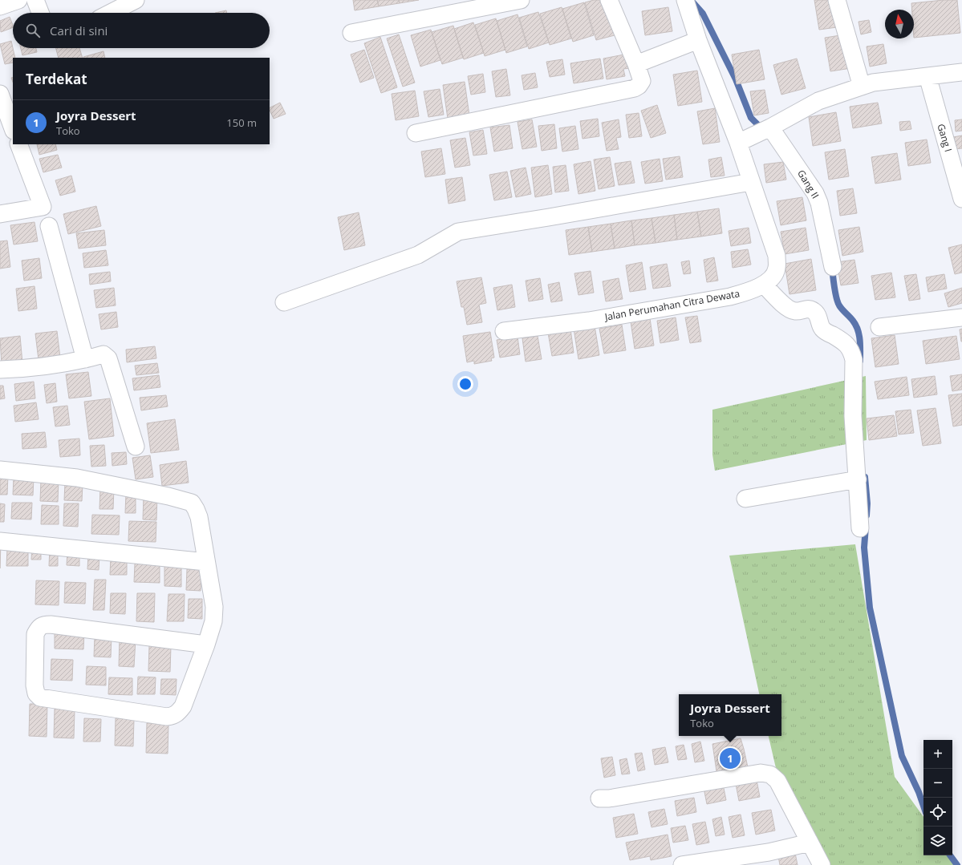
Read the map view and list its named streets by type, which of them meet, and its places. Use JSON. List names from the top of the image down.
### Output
{
  "streets": {
    "street": ["Gang I", "Gang II", "Jalan Perumahan Citra Dewata"]
  },
  "north": "top",
  "page": {
    "search": "Cari di sini",
    "heading": "Terdekat",
    "list": [
      {
        "mark": "1",
        "name": "Joyra Dessert",
        "note": "Toko",
        "value": "150 m"
      }
    ],
    "popup": ["Joyra Dessert", "Toko"],
    "map_buttons": ["+", "−"],
    "pins": "1"
  }
}
